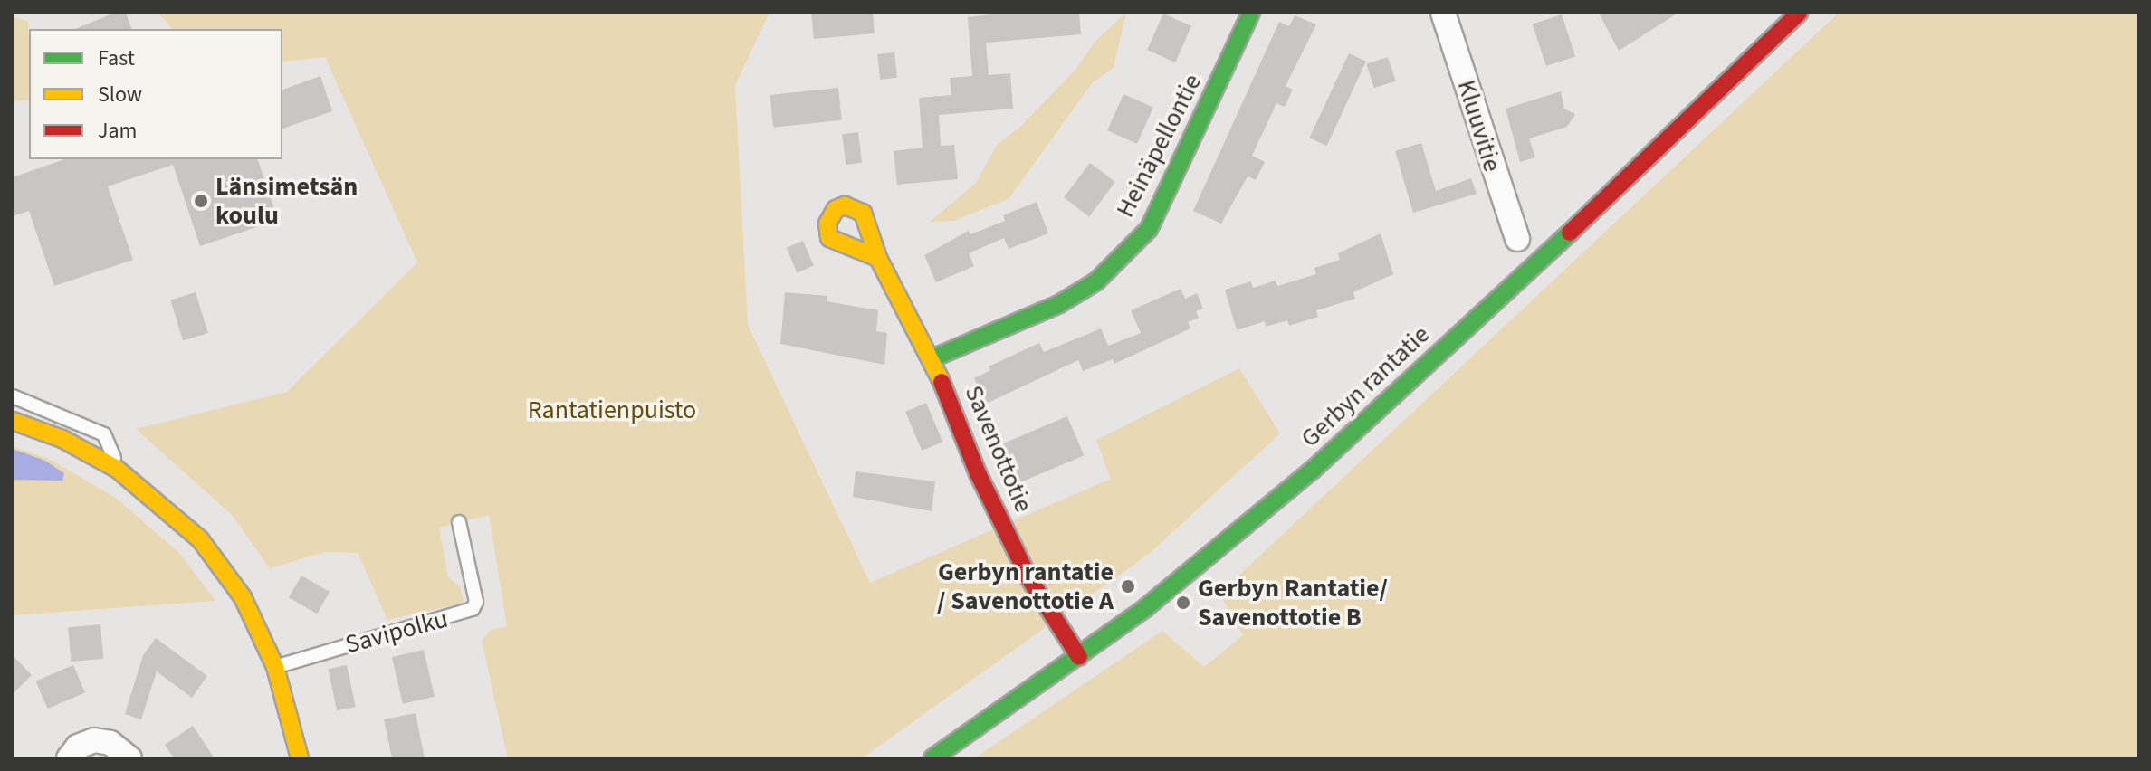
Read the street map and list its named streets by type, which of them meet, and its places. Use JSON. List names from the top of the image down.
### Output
{
  "streets": {
    "street": [
      "Kluuvitie",
      "Heinäpellontie",
      "Gerbyn rantatie",
      "Savenottotie"
    ],
    "lane": ["Savipolku"]
  },
  "crossings": [
    ["Heinäpellontie", "Savenottotie"],
    ["Gerbyn rantatie", "Savenottotie"]
  ],
  "parks": ["Rantatienpuisto"],
  "places": ["Länsimetsän koulu", "Gerbyn rantatie / Savenottotie A", "Gerbyn Rantatie/ Savenottotie B"],
  "legend": ["Fast", "Slow", "Jam"]
}
